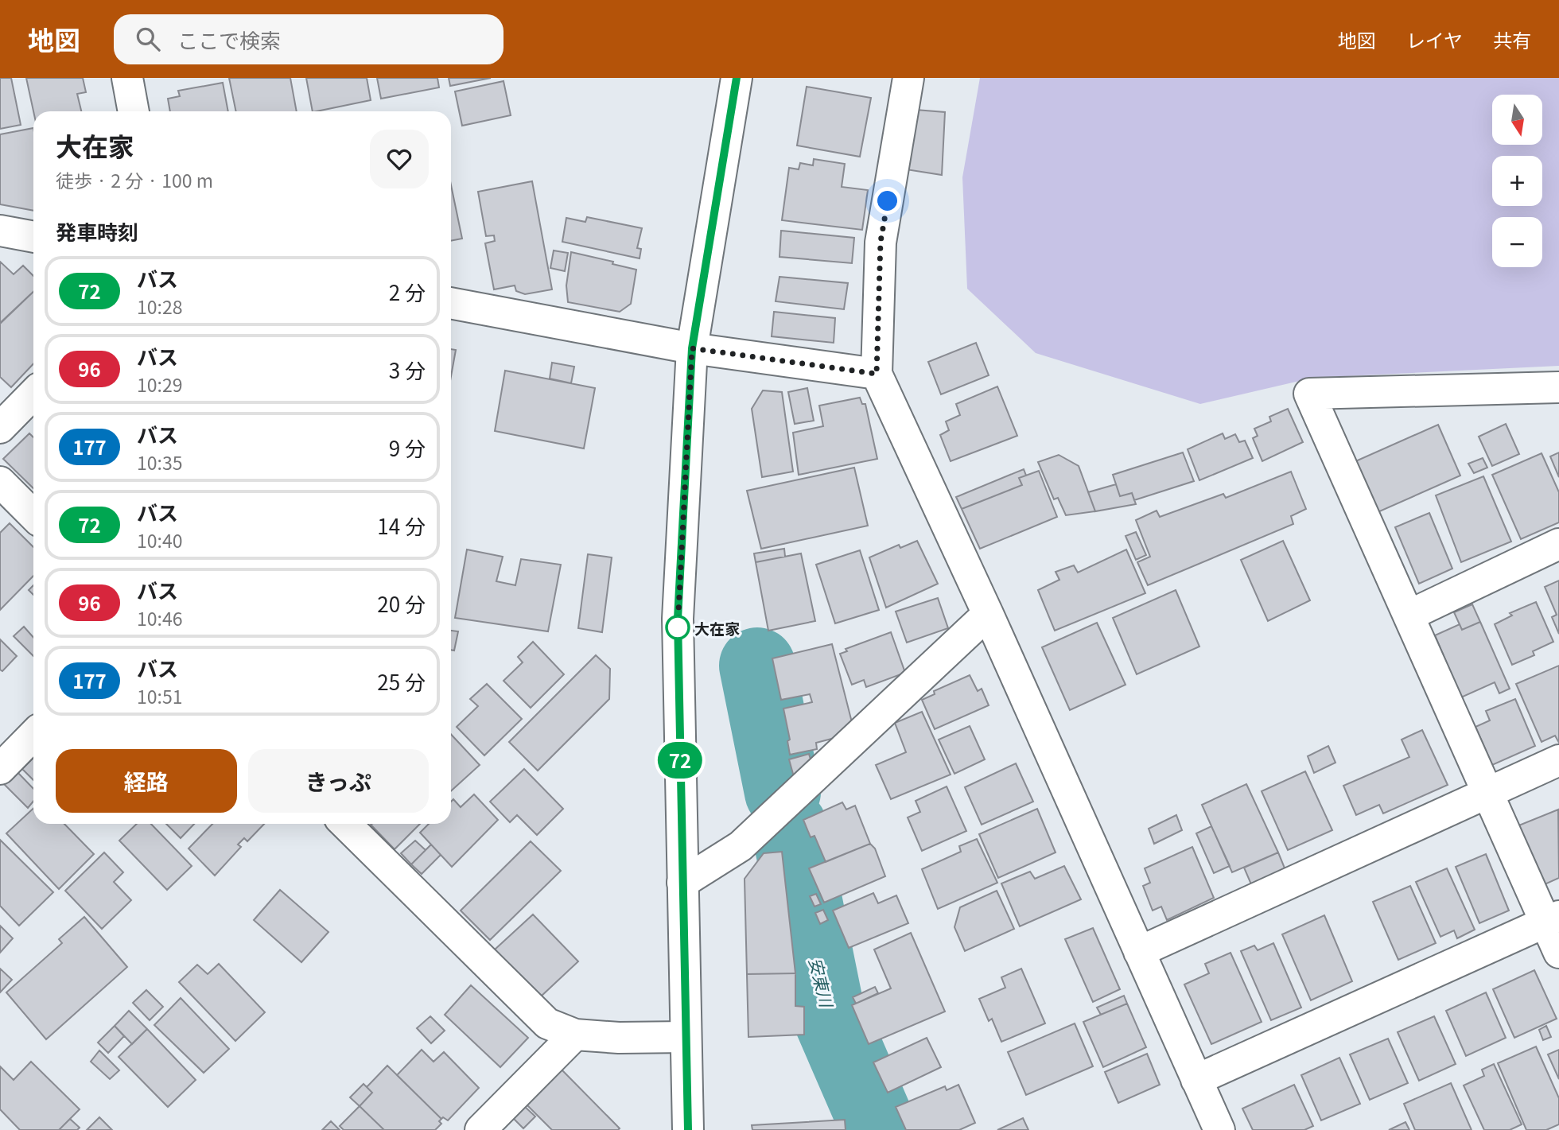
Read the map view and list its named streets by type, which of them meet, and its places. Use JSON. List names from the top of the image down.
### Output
{
  "water": ["安東川"],
  "places": ["大在家"],
  "lines": ["bus line 72"],
  "north": "bottom",
  "page": {
    "header": "地図",
    "search": "ここで検索",
    "nav": ["地図", "レイヤ", "共有"],
    "on_map": "72",
    "map_buttons": ["+", "−"],
    "heading": [
      ["大在家", "徒歩 · 2 分 · 100 m"],
      "発車時刻"
    ],
    "list": [
      {
        "mark": "72",
        "name": "バス",
        "note": "10:28",
        "value": "2 分"
      },
      {
        "mark": "96",
        "name": "バス",
        "note": "10:29",
        "value": "3 分"
      },
      {
        "mark": "177",
        "name": "バス",
        "note": "10:35",
        "value": "9 分"
      },
      {
        "mark": "72",
        "name": "バス",
        "note": "10:40",
        "value": "14 分"
      },
      {
        "mark": "96",
        "name": "バス",
        "note": "10:46",
        "value": "20 分"
      },
      {
        "mark": "177",
        "name": "バス",
        "note": "10:51",
        "value": "25 分"
      }
    ],
    "buttons": ["経路", "きっぷ"]
  }
}
